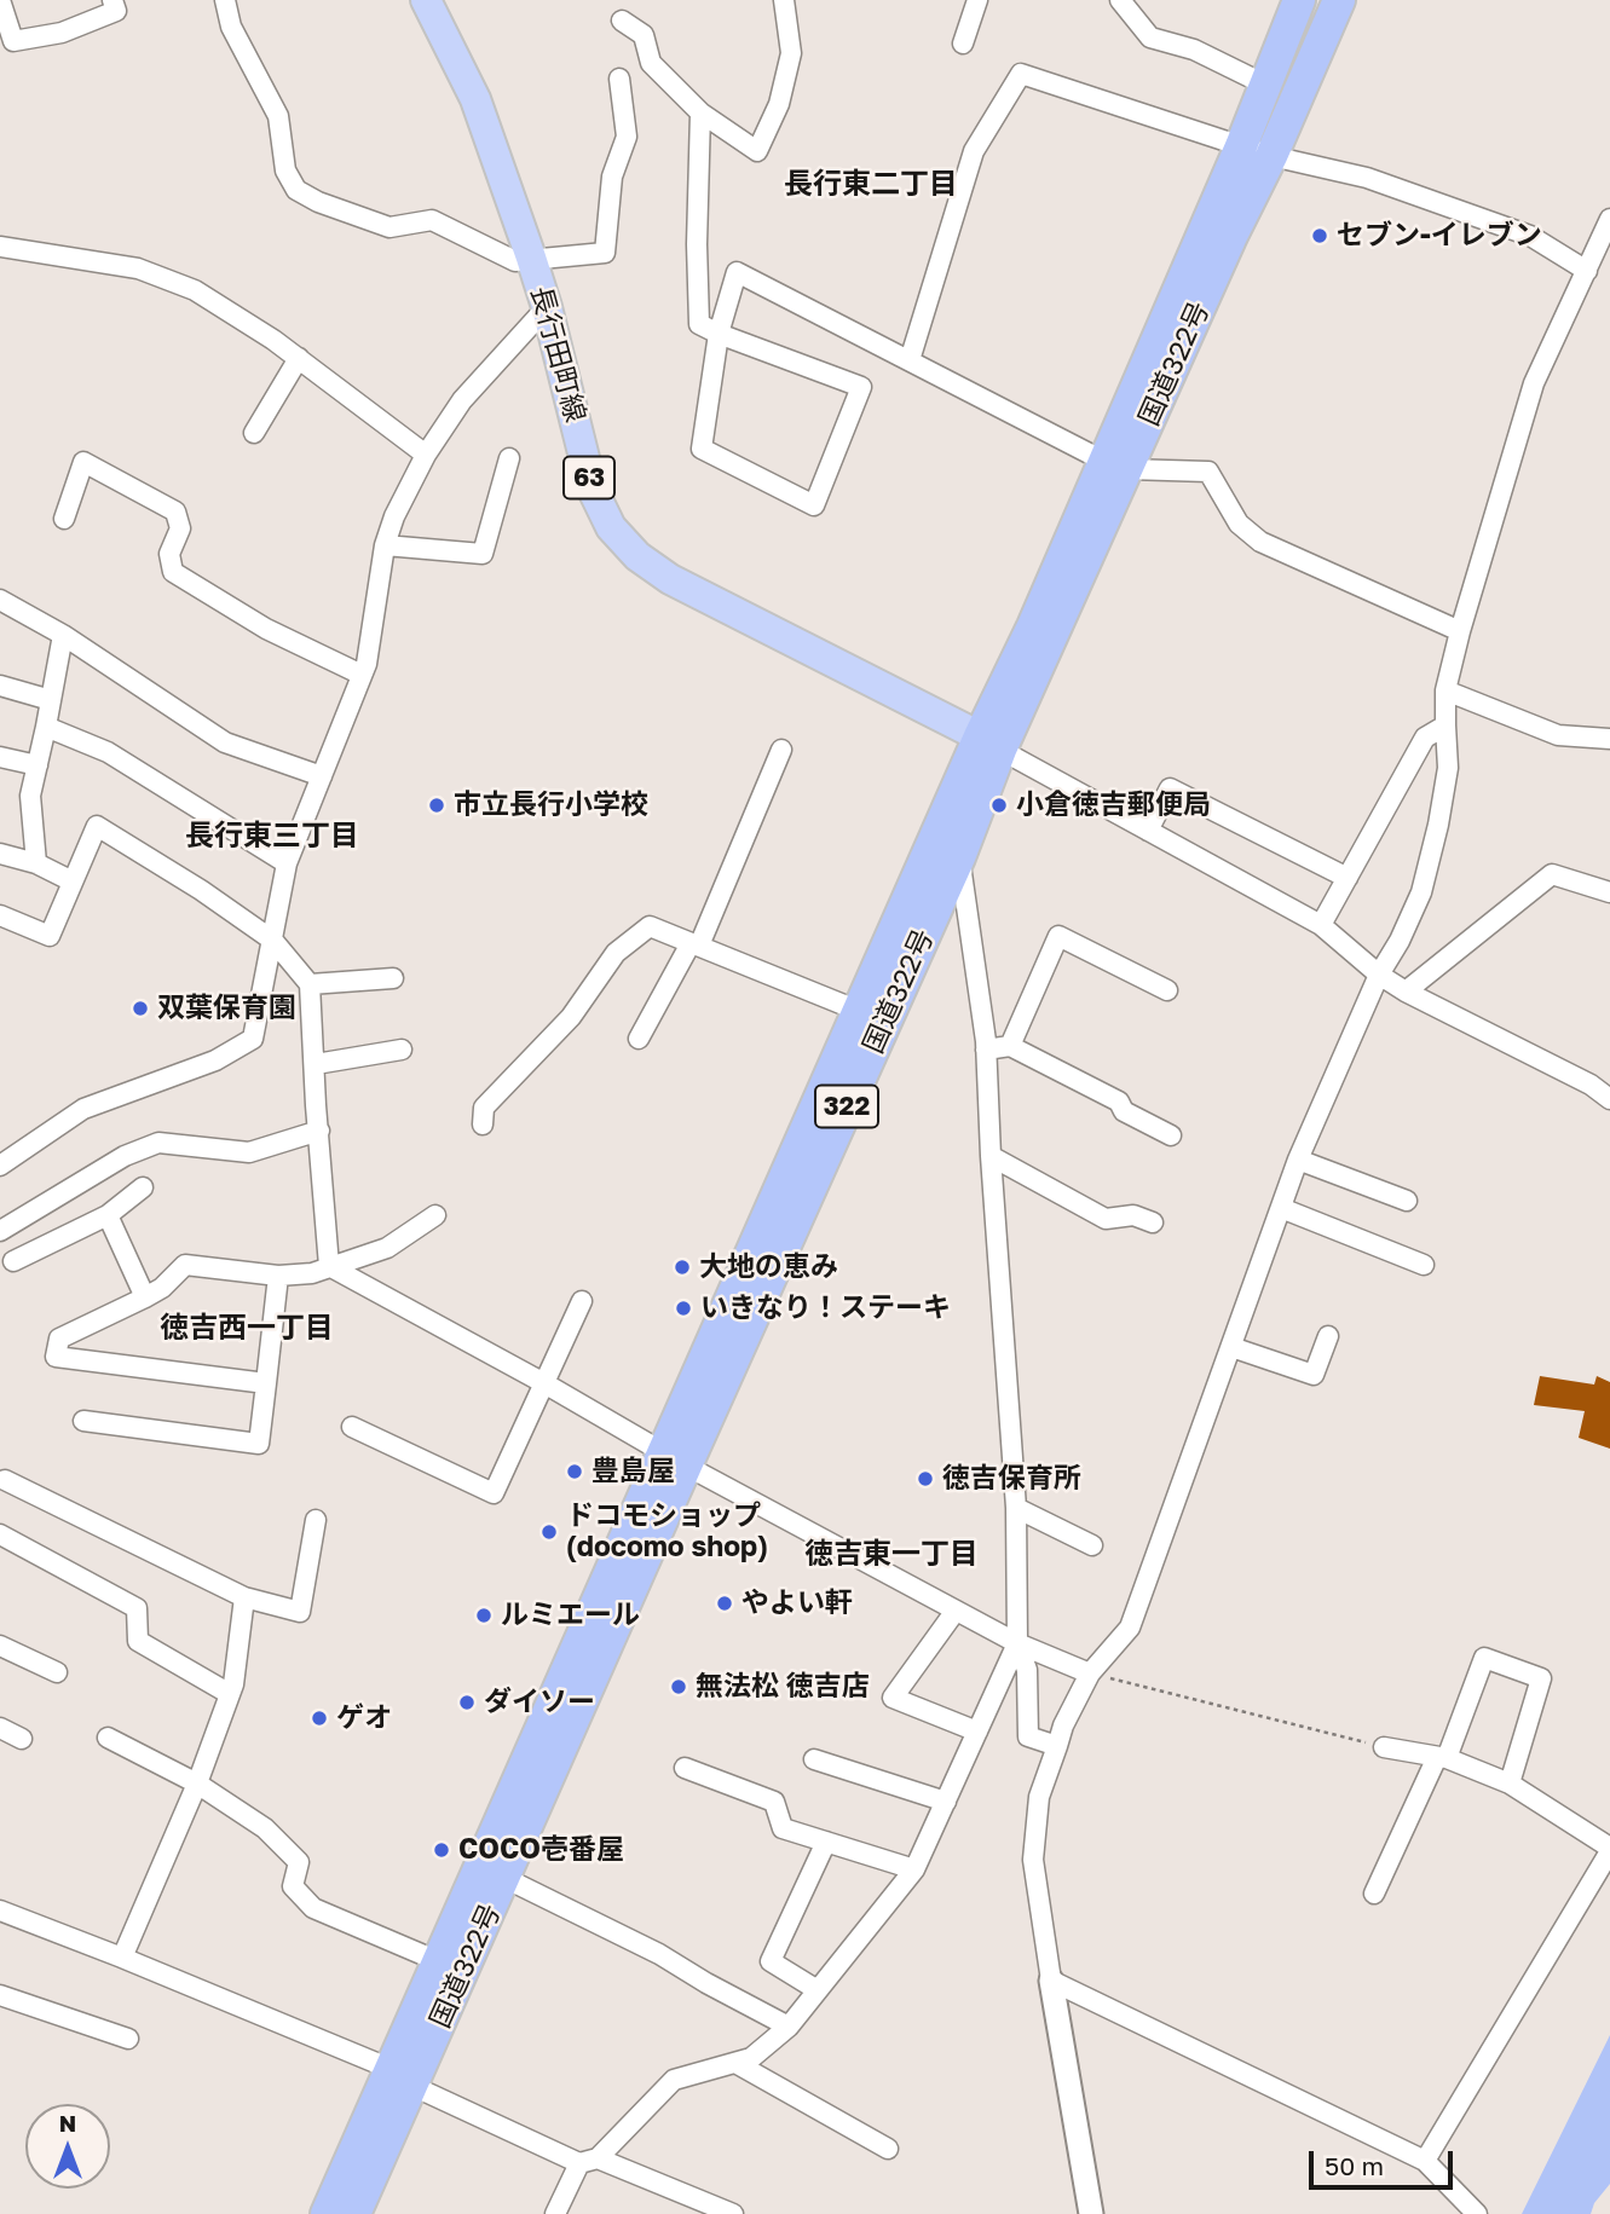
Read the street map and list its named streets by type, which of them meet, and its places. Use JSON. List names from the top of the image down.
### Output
{
  "streets": {
    "highway": ["国道322号", "322"],
    "main road": ["長行田町線", "63"]
  },
  "crossings": [
    ["長行田町線", "国道322号"]
  ],
  "districts": [
    "長行東二丁目",
    "長行東三丁目",
    "徳吉西一丁目",
    "徳吉東一丁目"
  ],
  "places": [
    "セブン-イレブン",
    "市立長行小学校",
    "小倉徳吉郵便局",
    "双葉保育園",
    "大地の恵み",
    "いきなり！ステーキ",
    "豊島屋",
    "徳吉保育所",
    "ドコモショップ (docomo shop)",
    "やよい軒",
    "ルミエール",
    "無法松 徳吉店",
    "ダイソー",
    "ゲオ",
    "COCO壱番屋"
  ],
  "scale_bar": "50 m",
  "north": "top"
}
